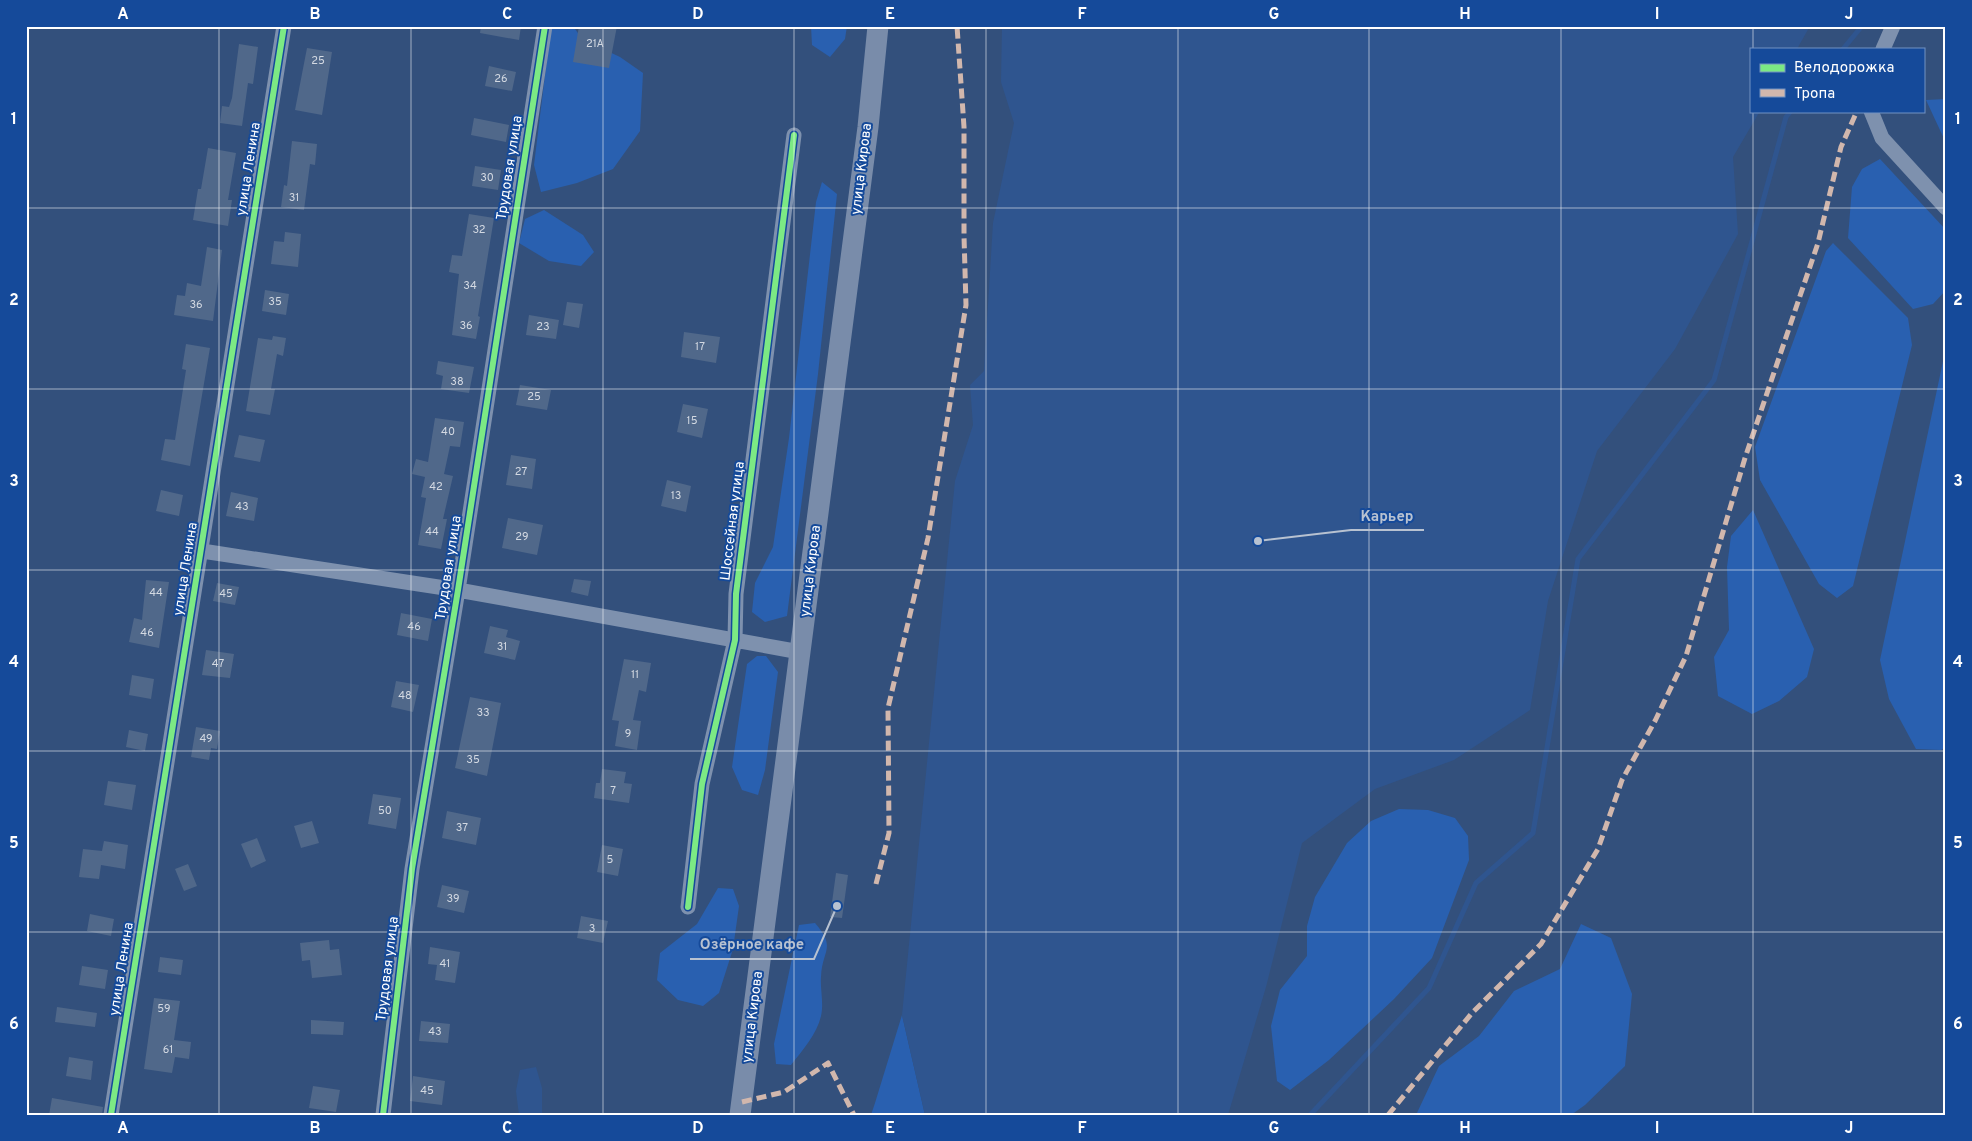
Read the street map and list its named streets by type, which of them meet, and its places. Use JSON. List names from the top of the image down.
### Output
{
  "streets": {
    "main road": ["улица Кирова"],
    "street": ["Трудовая улица", "улица Ленина", "Шоссейная улица"]
  },
  "places": ["Карьер", "Озёрное кафе"],
  "house_numbers": [
    "21А",
    "25",
    "26",
    "30",
    "31",
    "32",
    "34",
    "35",
    "36",
    "36",
    "23",
    "17",
    "38",
    "25",
    "15",
    "40",
    "27",
    "42",
    "13",
    "43",
    "44",
    "29",
    "44",
    "45",
    "46",
    "46",
    "31",
    "47",
    "11",
    "48",
    "33",
    "9",
    "49",
    "35",
    "7",
    "50",
    "37",
    "5",
    "39",
    "3",
    "41",
    "59",
    "43",
    "61",
    "45"
  ],
  "legend": ["Велодорожка", "Тропа"],
  "grid": {
    "columns": [
      "A",
      "B",
      "C",
      "D",
      "E",
      "F",
      "G",
      "H",
      "I",
      "J"
    ],
    "rows": [
      "1",
      "2",
      "3",
      "4",
      "5",
      "6"
    ]
  }
}
